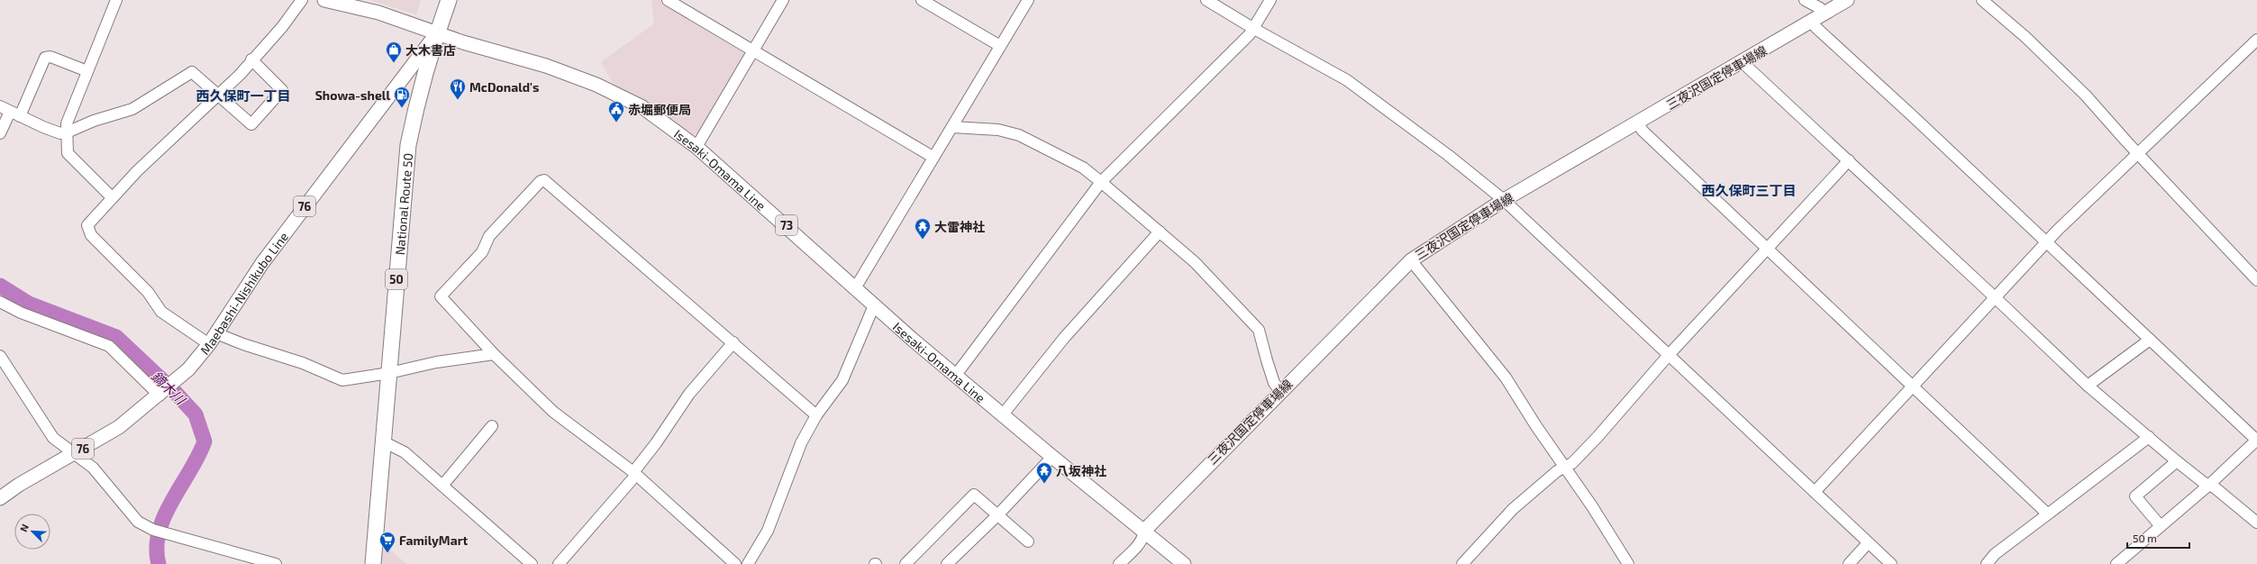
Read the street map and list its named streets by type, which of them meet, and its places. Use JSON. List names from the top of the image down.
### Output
{
  "streets": {
    "highway": ["National Route 50", "50"],
    "main road": [
      "三夜沢国定停車場線",
      "Isesaki-Omama Line",
      "76",
      "73",
      "Maebashi-Nishikubo Line"
    ]
  },
  "crossings": [
    ["三夜沢国定停車場線", "Isesaki-Omama Line"],
    ["Isesaki-Omama Line", "National Route 50"],
    ["Isesaki-Omama Line", "Maebashi-Nishikubo Line"],
    ["National Route 50", "Maebashi-Nishikubo Line"]
  ],
  "districts": ["西久保町一丁目", "西久保町三丁目"],
  "water": ["鏑木川"],
  "places": {
    "shop": ["大木書店"],
    "restaurant": ["McDonald's"],
    "fuel station": ["Showa-shell"],
    "public building": ["赤堀郵便局"],
    "temple": ["大雷神社", "八坂神社"],
    "supermarket": ["FamilyMart"]
  },
  "scale_bar": "50 m",
  "north": "top left"
}
